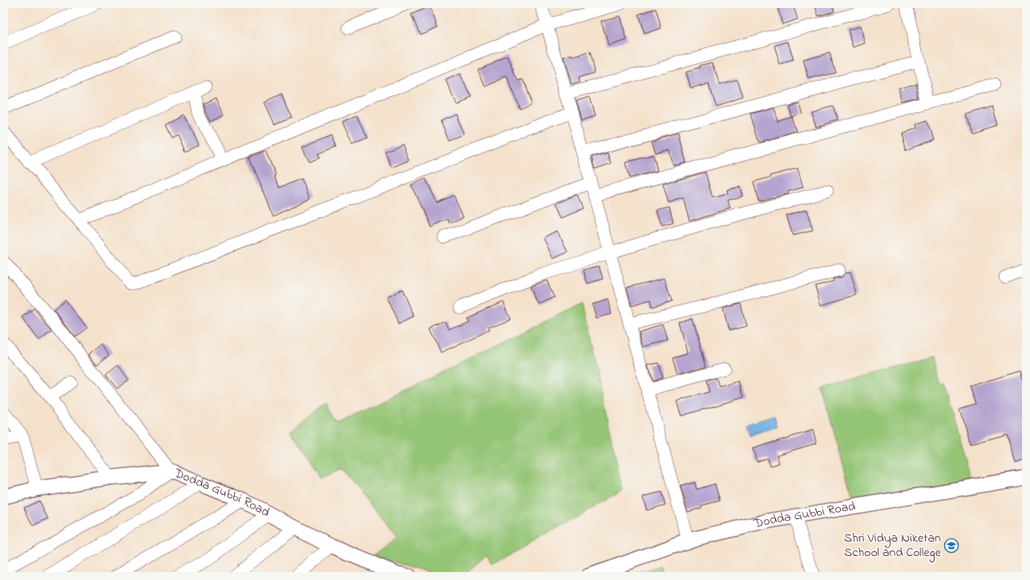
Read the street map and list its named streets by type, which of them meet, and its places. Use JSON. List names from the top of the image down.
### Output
{
  "streets": {
    "main road": ["Dodda Gubbi Road"]
  },
  "places": {
    "school or university": ["Shri Vidya Niketan School and College"]
  }
}
